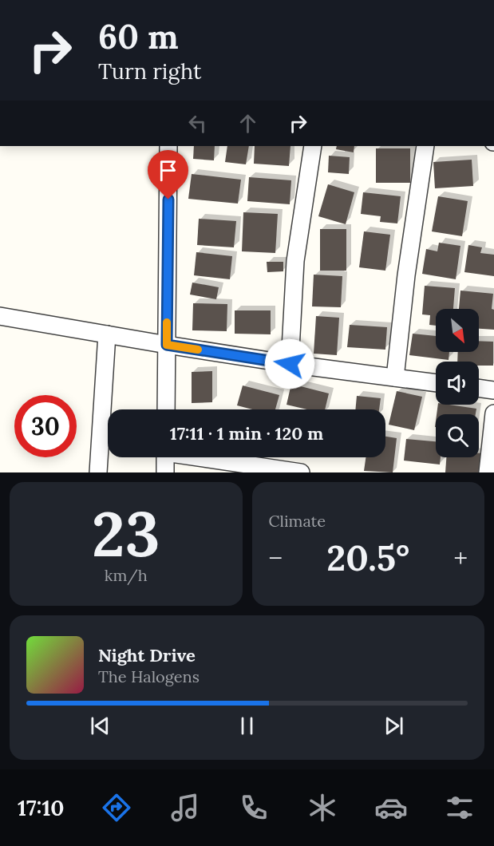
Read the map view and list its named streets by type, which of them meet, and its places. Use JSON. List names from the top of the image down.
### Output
{
  "north": "bottom right",
  "page": {
    "turn": ["60 m", "Turn right"],
    "limit": "30",
    "trip": "17:11 · 1 min · 120 m",
    "tile": [
      ["23", "km/h"],
      "Climate"
    ],
    "heat": ["−", "20.5°", "+"],
    "song": ["Night Drive", "The Halogens"],
    "tabs": "17:10"
  }
}
